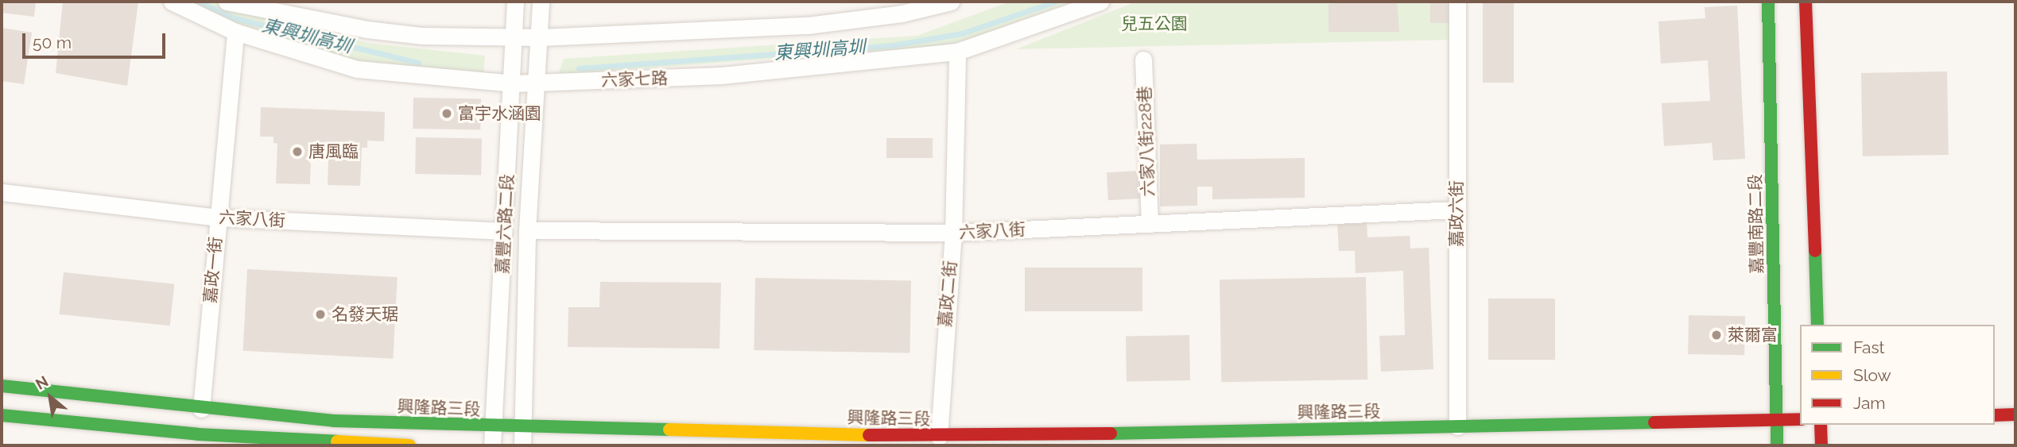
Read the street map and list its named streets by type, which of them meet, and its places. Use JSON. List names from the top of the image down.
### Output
{
  "streets": {
    "street": [
      "六家七路",
      "六家八街228巷",
      "嘉政六街",
      "六家八街",
      "嘉豐六路二段",
      "嘉豐南路二段",
      "嘉政一街",
      "嘉政二街",
      "興隆路三段"
    ]
  },
  "crossings": [
    ["六家七路", "嘉豐六路二段"],
    ["六家七路", "嘉政一街"],
    ["六家七路", "嘉政二街"],
    ["六家八街228巷", "六家八街"],
    ["嘉政六街", "六家八街"],
    ["嘉政六街", "興隆路三段"],
    ["六家八街", "嘉豐六路二段"],
    ["六家八街", "嘉政一街"],
    ["六家八街", "嘉政二街"],
    ["嘉豐六路二段", "興隆路三段"],
    ["嘉豐南路二段", "興隆路三段"],
    ["嘉政一街", "興隆路三段"],
    ["嘉政二街", "興隆路三段"]
  ],
  "water": ["東興圳高圳"],
  "parks": ["兒五公園"],
  "places": [
    "富宇水涵園",
    "唐風臨",
    "名發天琚",
    "萊爾富"
  ],
  "legend": ["Fast", "Slow", "Jam"],
  "scale_bar": "50 m",
  "north": "top left"
}
